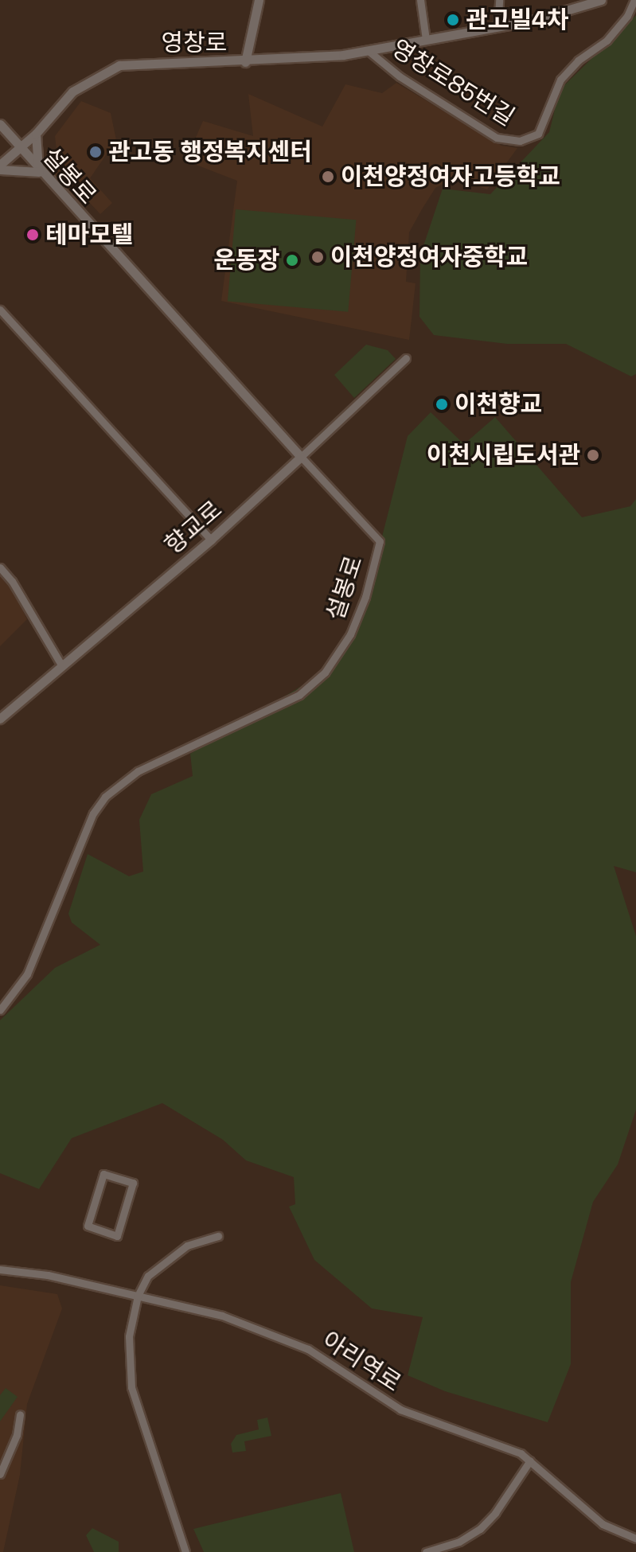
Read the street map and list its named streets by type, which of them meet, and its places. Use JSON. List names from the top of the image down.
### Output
{
  "streets": {
    "street": [
      "영창로",
      "영창로85번길",
      "설봉로",
      "향교로",
      "아리역로"
    ]
  },
  "crossings": [
    ["영창로", "영창로85번길"],
    ["영창로", "설봉로"],
    ["설봉로", "향교로"]
  ],
  "places": [
    "관고빌4차",
    "관고동 행정복지센터",
    "이천양정여자고등학교",
    "테마모텔",
    "이천양정여자중학교",
    "운동장",
    "이천향교",
    "이천시립도서관"
  ]
}
